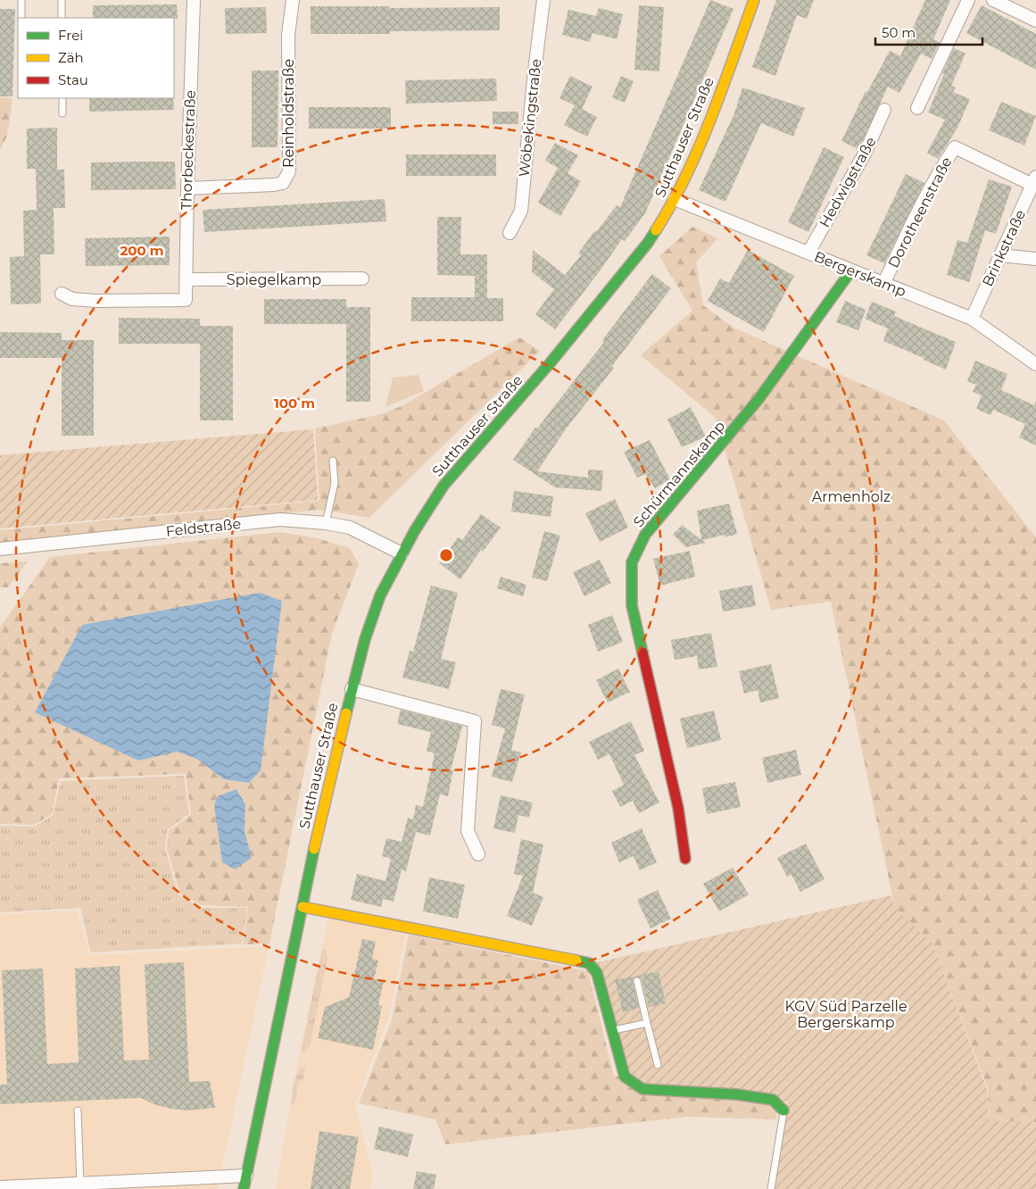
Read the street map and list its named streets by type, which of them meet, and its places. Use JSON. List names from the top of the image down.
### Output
{
  "streets": {
    "street": [
      "Reinholdstraße",
      "Wöbekingstraße",
      "Sutthauser Straße",
      "Thorbeckestraße",
      "Hedwigstraße",
      "Dorotheenstraße",
      "Brinkstraße",
      "Bergerskamp",
      "Spiegelkamp",
      "Schürmannskamp",
      "Feldstraße"
    ]
  },
  "crossings": [
    ["Reinholdstraße", "Thorbeckestraße"],
    ["Sutthauser Straße", "Bergerskamp"],
    ["Sutthauser Straße", "Feldstraße"],
    ["Thorbeckestraße", "Spiegelkamp"],
    ["Hedwigstraße", "Bergerskamp"],
    ["Dorotheenstraße", "Brinkstraße"],
    ["Dorotheenstraße", "Bergerskamp"],
    ["Brinkstraße", "Bergerskamp"],
    ["Bergerskamp", "Schürmannskamp"]
  ],
  "parks": ["Armenholz", "KGV Süd Parzelle Bergerskamp"],
  "legend": ["Frei", "Zäh", "Stau"],
  "scale_bar": "50 m",
  "rings": ["200 m", "100 m"]
}
